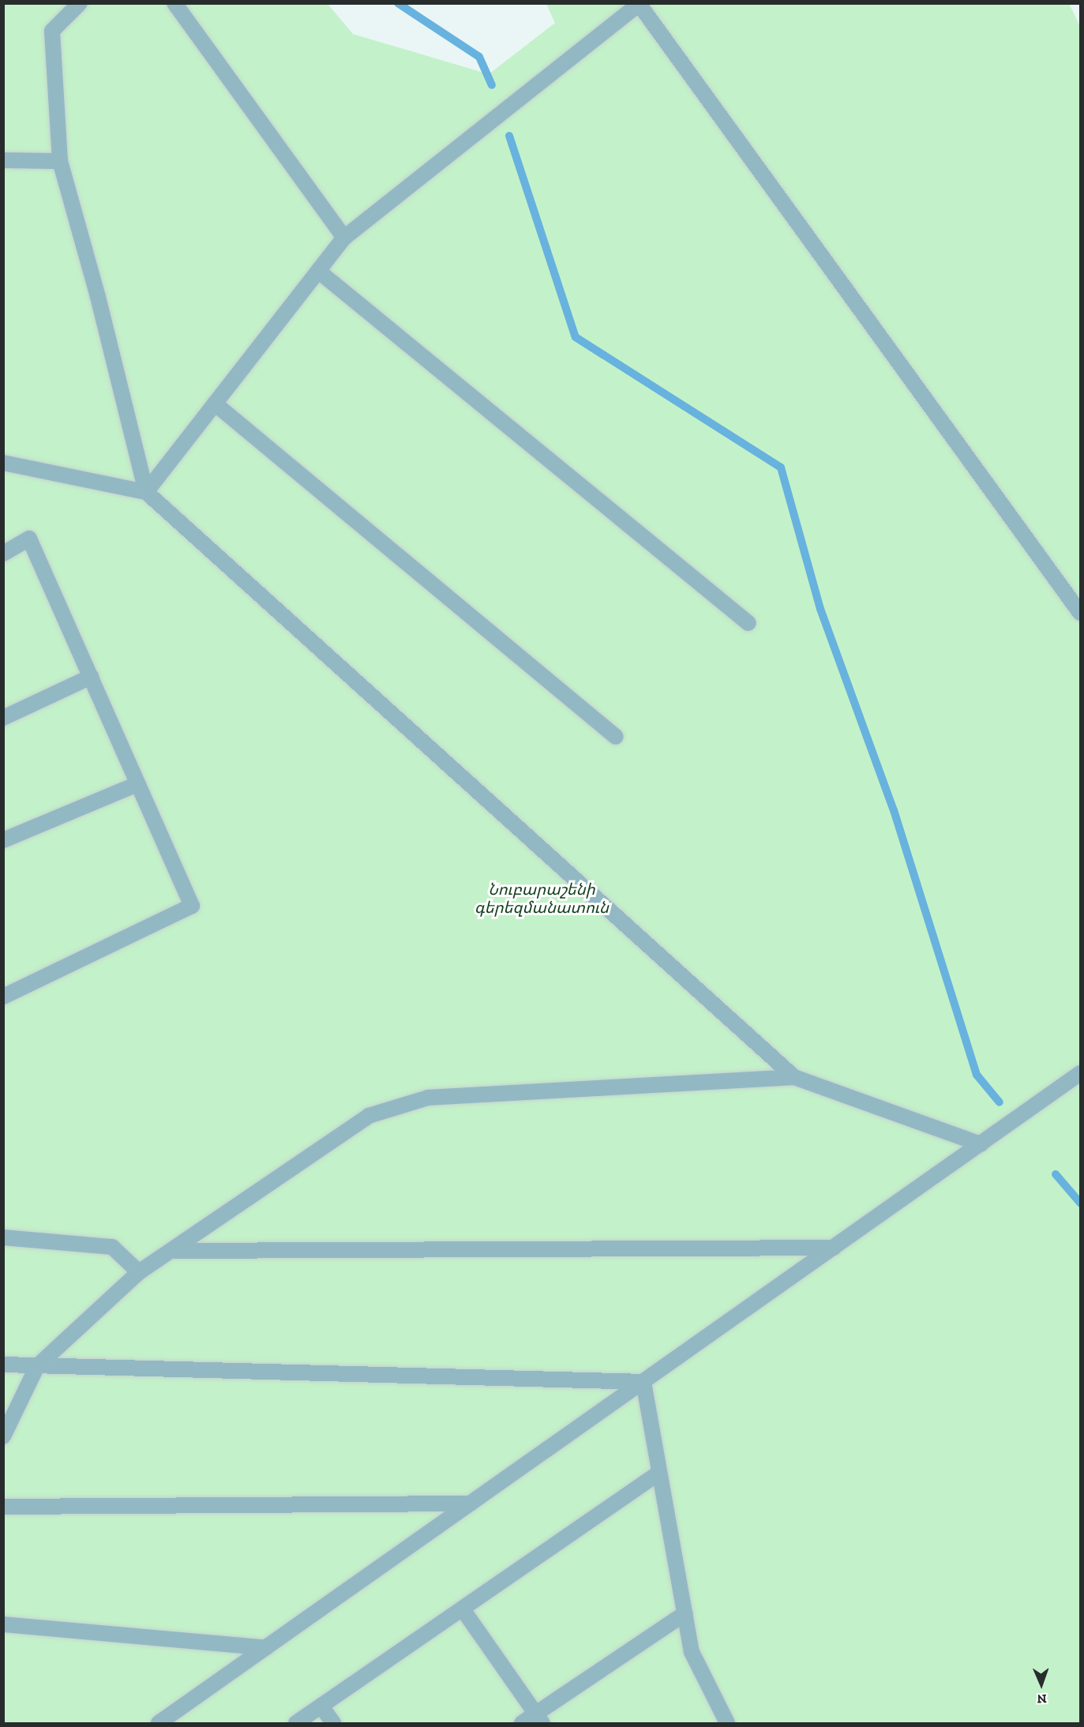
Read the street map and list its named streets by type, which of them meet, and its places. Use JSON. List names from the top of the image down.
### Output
{
  "parks": ["Նուբարաշենի գերեզմանատուն"],
  "north": "bottom"
}
